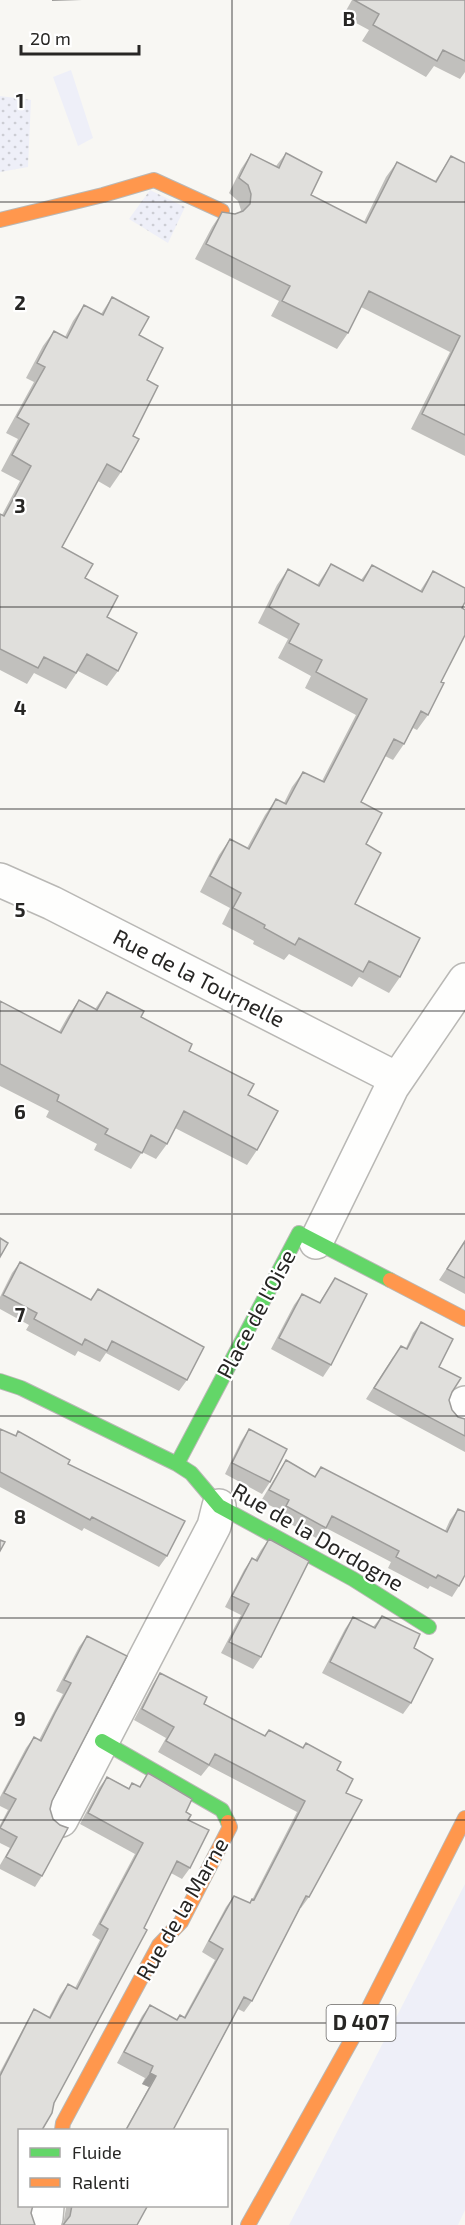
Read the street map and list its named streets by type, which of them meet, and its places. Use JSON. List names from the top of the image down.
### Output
{
  "streets": {
    "street": [
      "Rue de la Tournelle",
      "Place de l'Oise",
      "Rue de la Dordogne",
      "Rue de la Marne",
      "D 407"
    ]
  },
  "crossings": [
    ["Place de l'Oise", "Rue de la Dordogne"]
  ],
  "legend": ["Fluide", "Ralenti"],
  "scale_bar": "20 m",
  "grid": {
    "columns": ["B"],
    "rows": [
      "1",
      "2",
      "3",
      "4",
      "5",
      "6",
      "7",
      "8",
      "9"
    ]
  }
}
